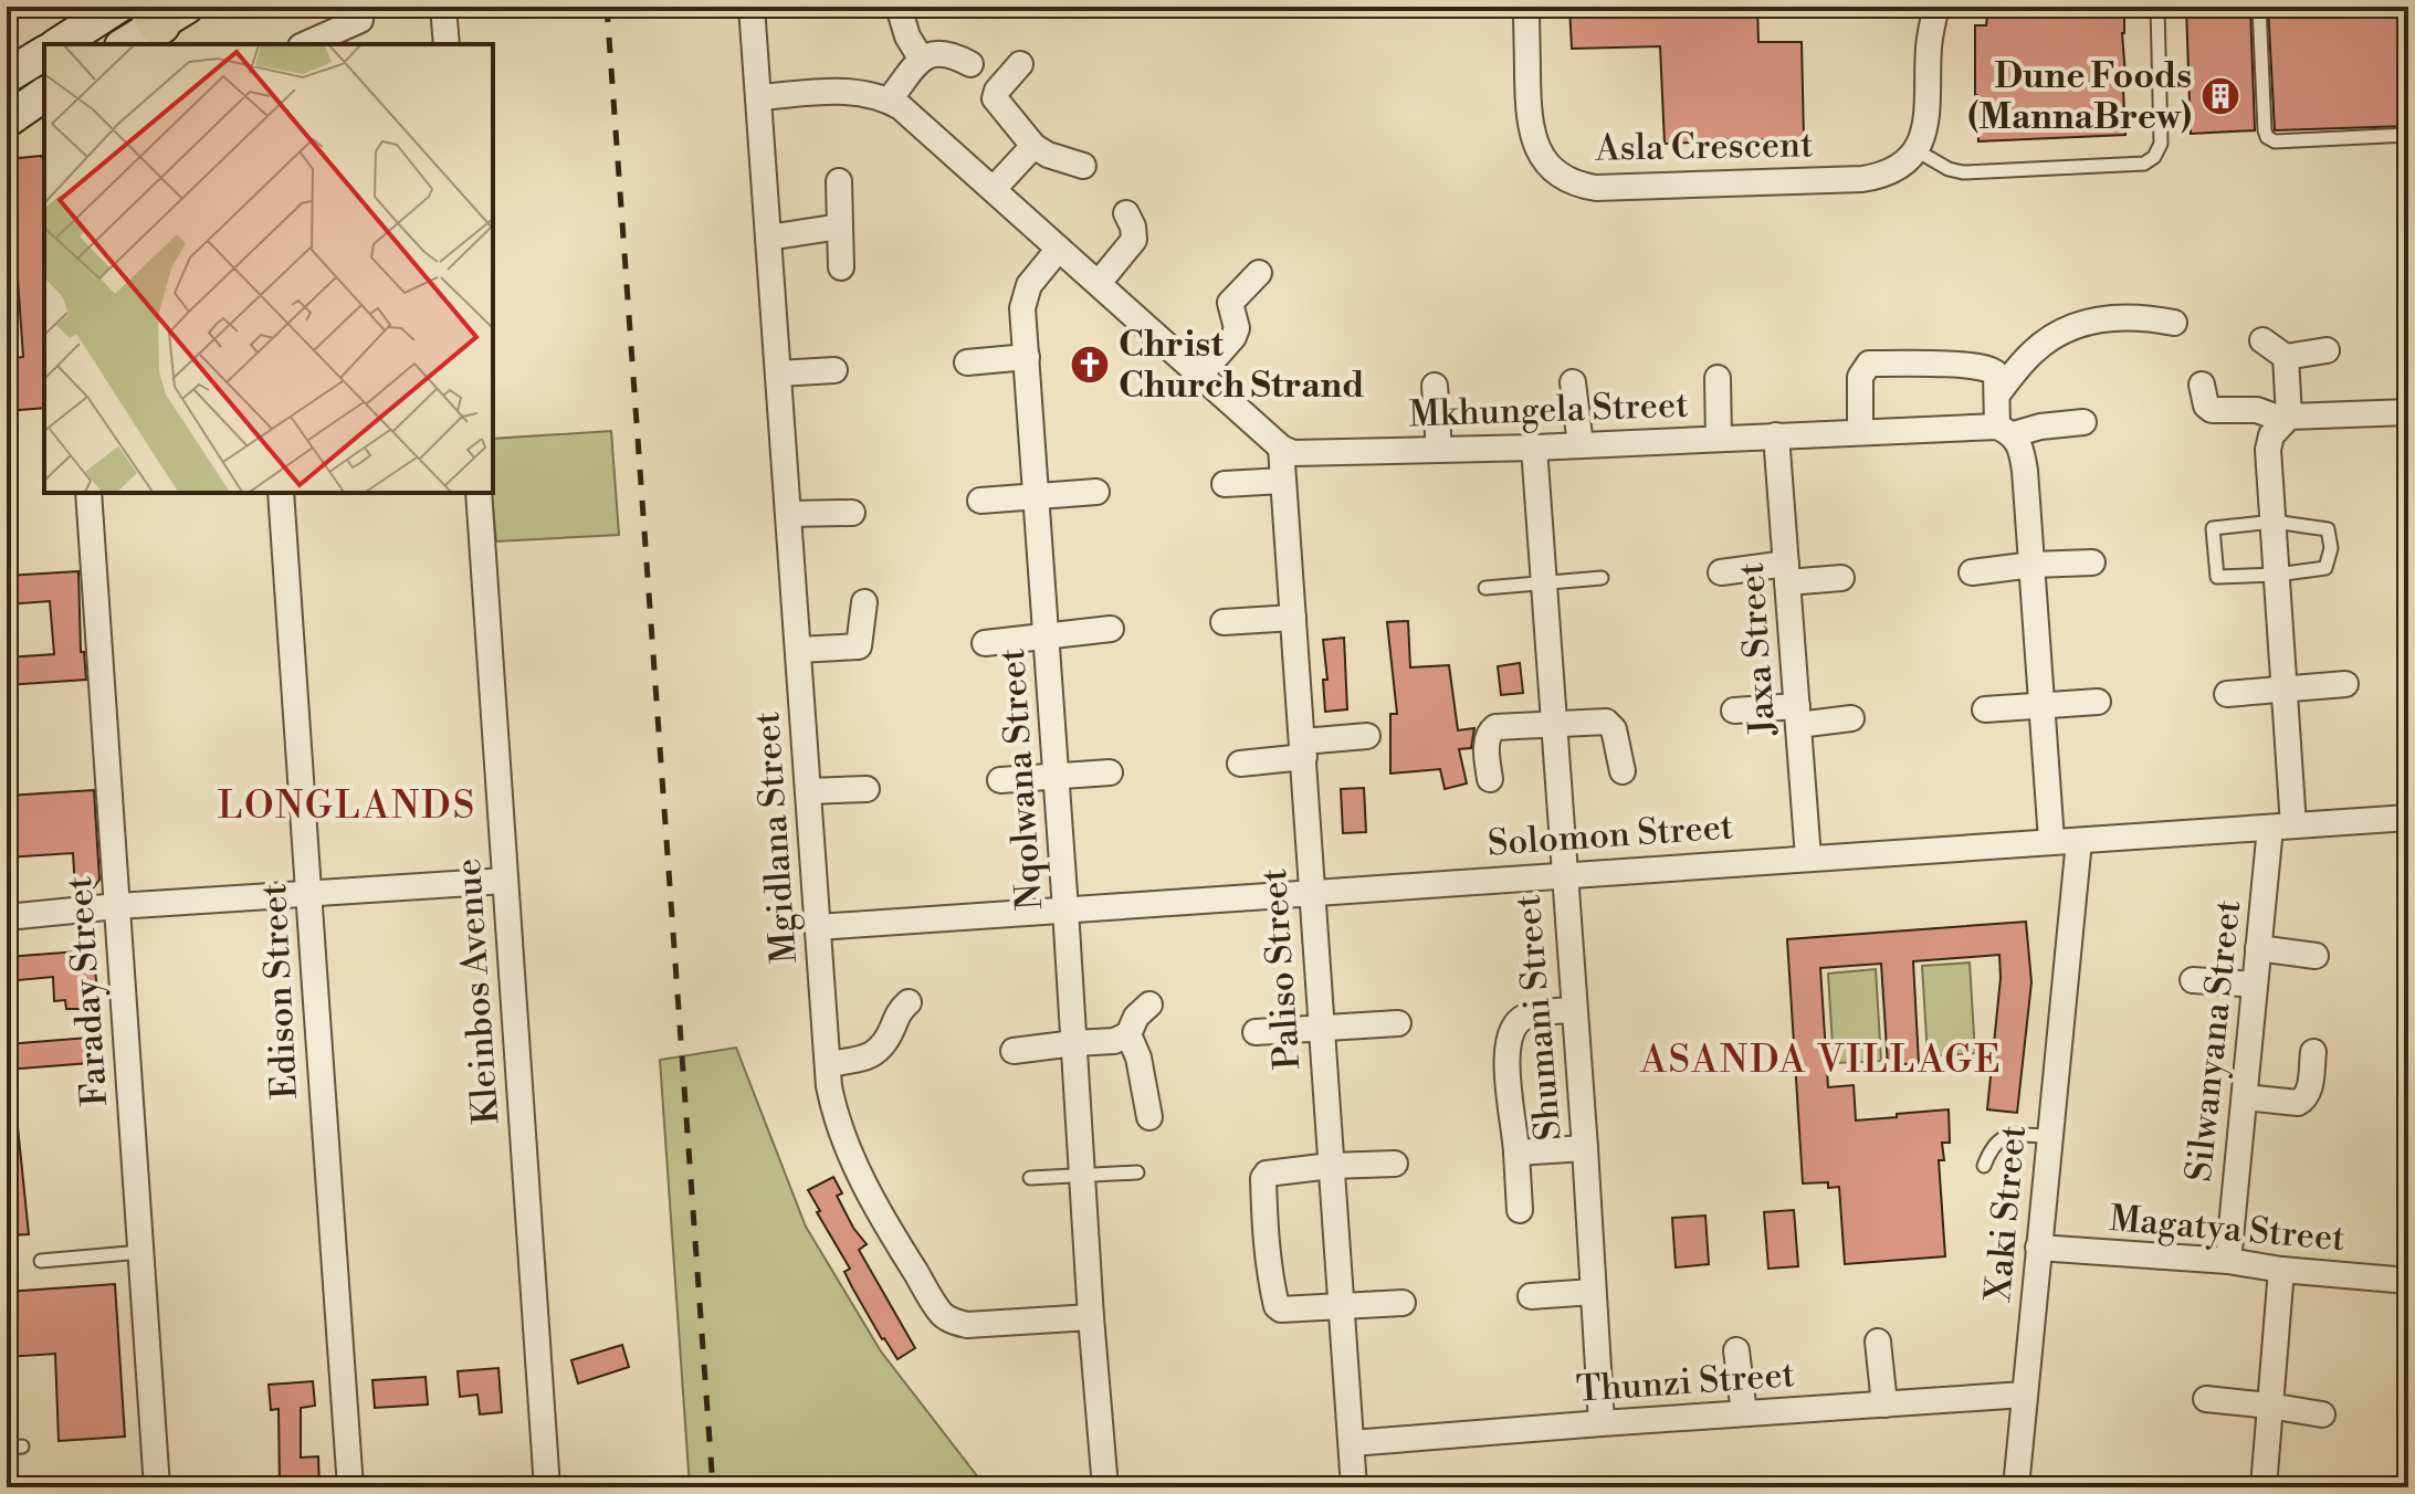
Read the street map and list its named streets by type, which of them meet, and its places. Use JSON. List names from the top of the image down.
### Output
{
  "streets": {
    "street": [
      "Asla Crescent",
      "Mkhungela Street",
      "Jaxa Street",
      "Nqolwana Street",
      "Solomon Street",
      "Mgidlana Street",
      "Paliso Street",
      "Faraday Street",
      "Edison Street",
      "Kleinbos Avenue",
      "Shumani Street",
      "Silwanyana Street",
      "Xaki Street",
      "Magatya Street",
      "Thunzi Street"
    ]
  },
  "crossings": [
    ["Mkhungela Street", "Jaxa Street"],
    ["Mkhungela Street", "Paliso Street"],
    ["Mkhungela Street", "Shumani Street"],
    ["Jaxa Street", "Solomon Street"],
    ["Nqolwana Street", "Solomon Street"],
    ["Nqolwana Street", "Mgidlana Street"],
    ["Solomon Street", "Mgidlana Street"],
    ["Solomon Street", "Paliso Street"],
    ["Solomon Street", "Shumani Street"],
    ["Solomon Street", "Silwanyana Street"],
    ["Solomon Street", "Xaki Street"],
    ["Paliso Street", "Thunzi Street"],
    ["Shumani Street", "Thunzi Street"],
    ["Silwanyana Street", "Magatya Street"],
    ["Xaki Street", "Magatya Street"],
    ["Xaki Street", "Thunzi Street"]
  ],
  "districts": ["LONGLANDS", "ASANDA VILLAGE"],
  "places": {
    "building": ["Dune Foods (MannaBrew)"],
    "church": ["Christ Church Strand"]
  }
}
